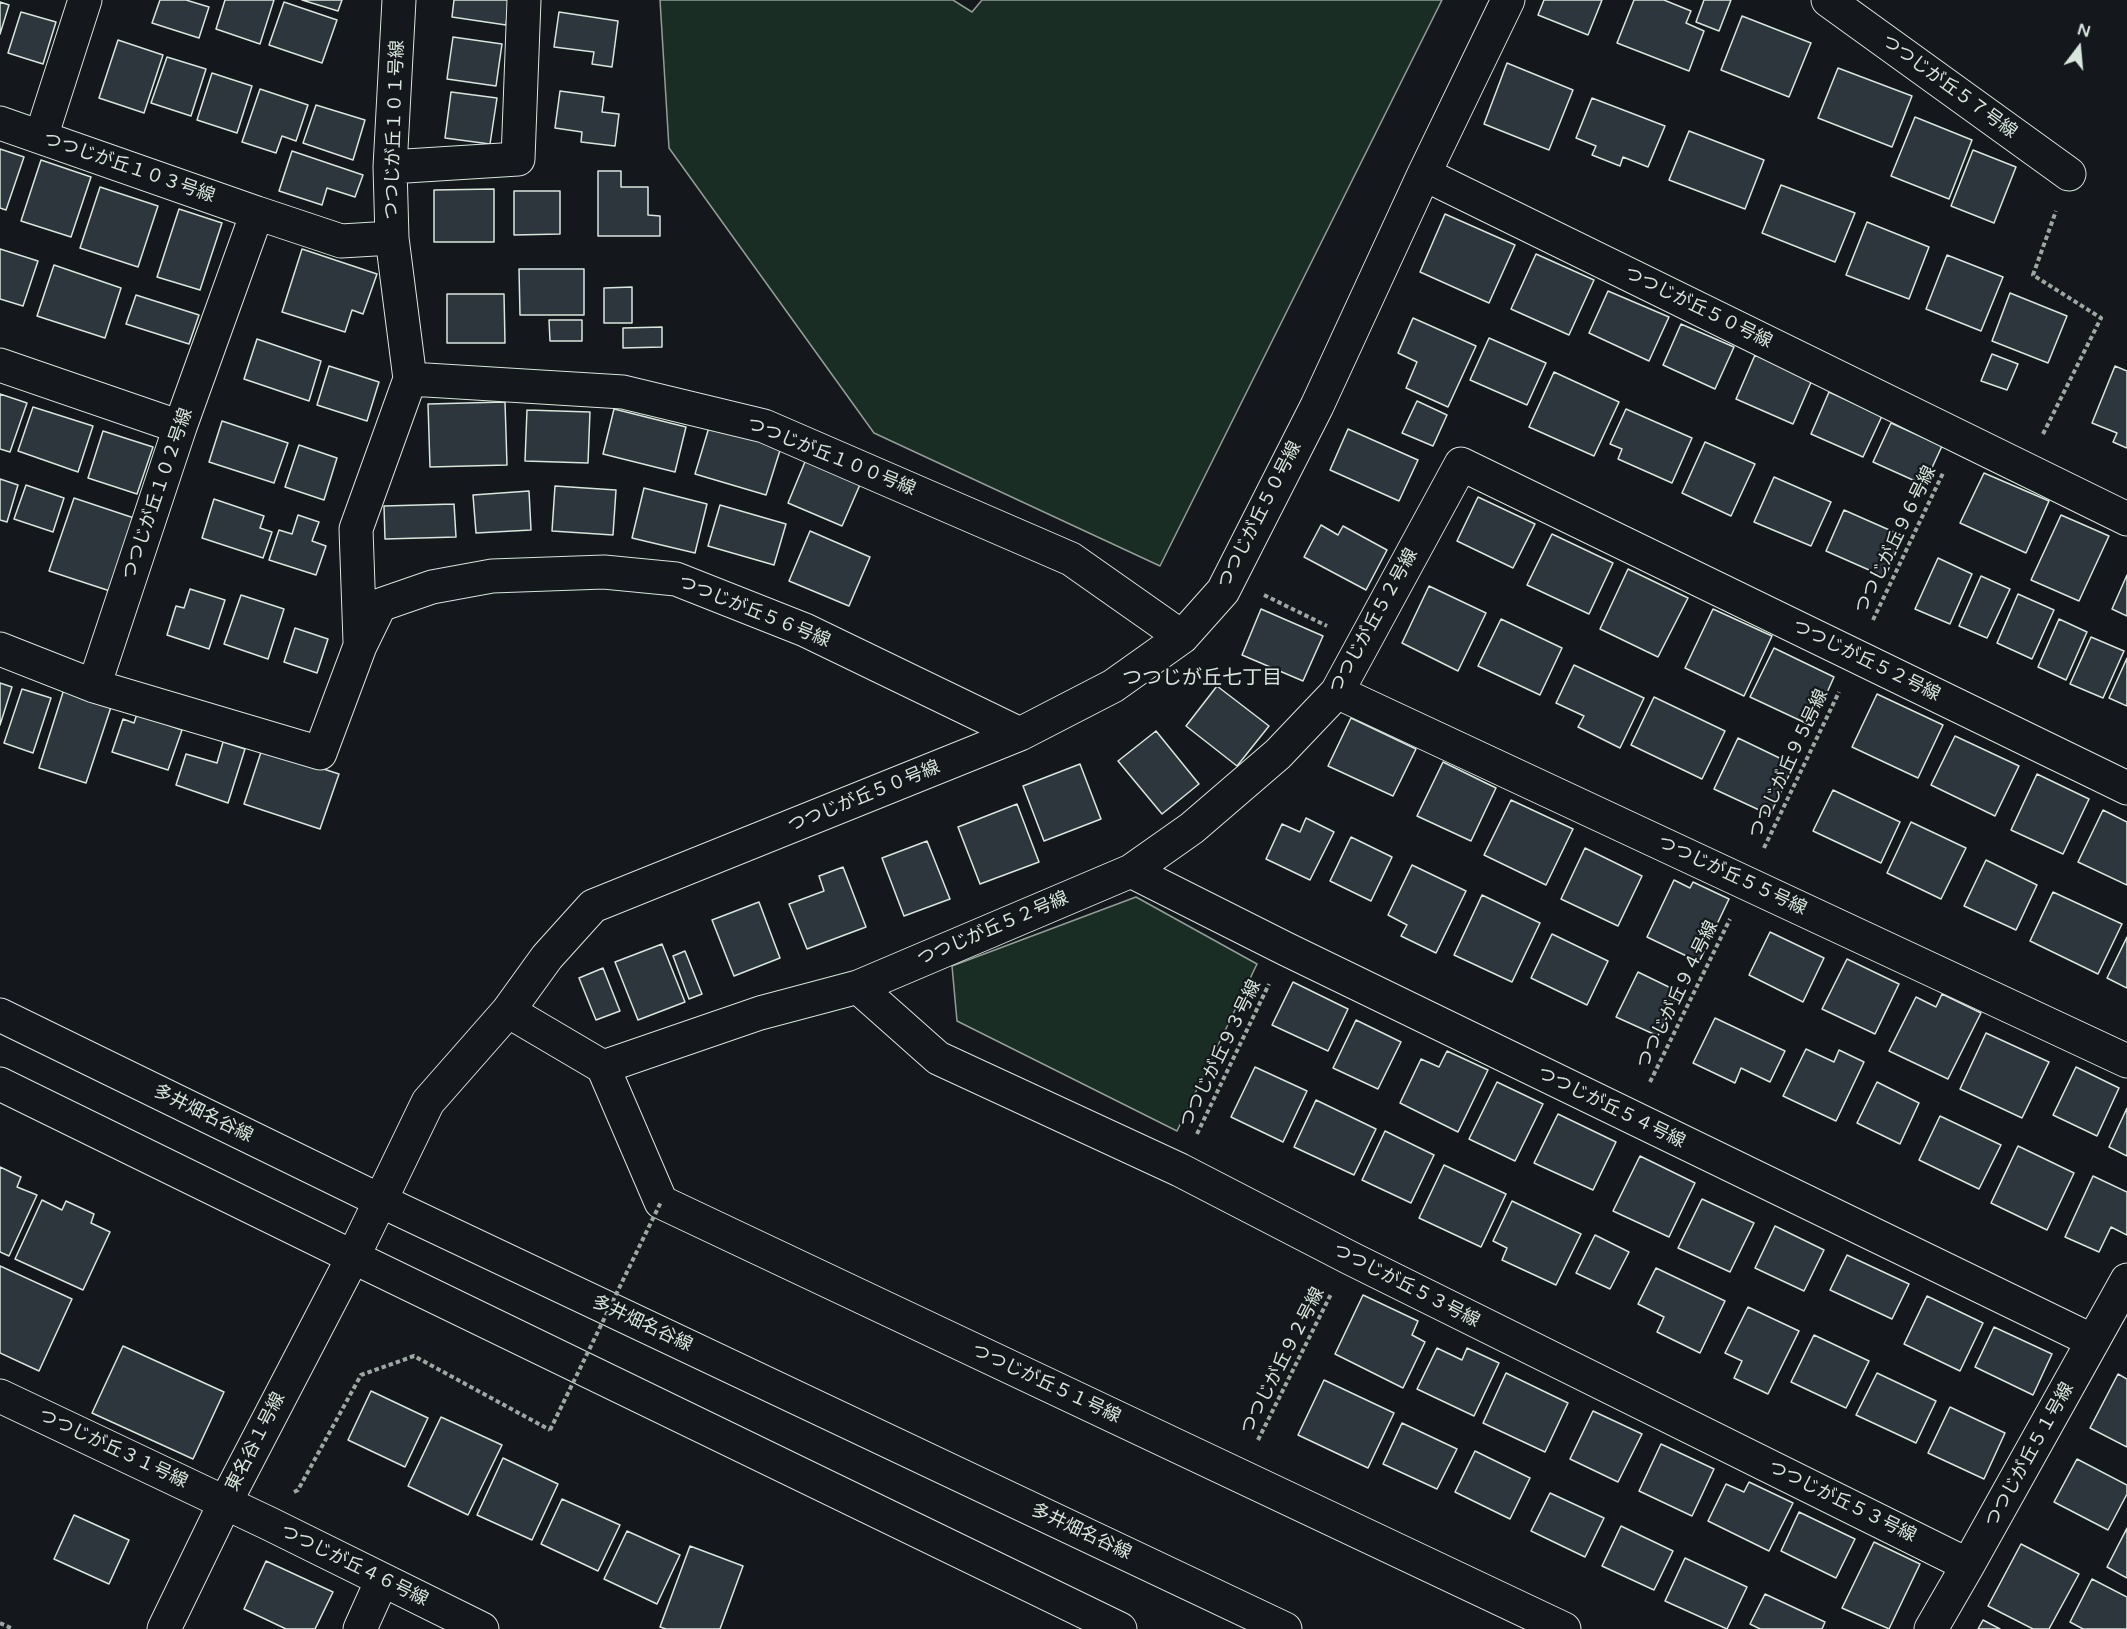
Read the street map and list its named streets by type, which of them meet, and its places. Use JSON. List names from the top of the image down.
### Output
{
  "streets": {
    "street": [
      "つつじが丘５７号線",
      "つつじが丘１０１号線",
      "つつじが丘１０３号線",
      "つつじが丘５０号線",
      "つつじが丘１００号線",
      "つつじが丘１０２号線",
      "つつじが丘５６号線",
      "つつじが丘５２号線",
      "つつじが丘５５号線",
      "つつじが丘５４号線",
      "多井畑名谷線",
      "つつじが丘５３号線",
      "つつじが丘５１号線",
      "東名谷１号線",
      "つつじが丘３１号線",
      "つつじが丘４６号線"
    ],
    "path": [
      "つつじが丘９６号線",
      "つつじが丘９５号線",
      "つつじが丘９４号線",
      "つつじが丘９３号線",
      "つつじが丘９２号線"
    ]
  },
  "crossings": [
    ["つつじが丘１０１号線", "つつじが丘１００号線"],
    ["つつじが丘１０１号線", "つつじが丘５６号線"],
    ["つつじが丘１０３号線", "つつじが丘１０２号線"],
    ["つつじが丘５０号線", "つつじが丘１００号線"],
    ["つつじが丘５０号線", "つつじが丘９６号線"],
    ["つつじが丘５０号線", "つつじが丘５６号線"],
    ["つつじが丘５０号線", "多井畑名谷線"],
    ["つつじが丘５０号線", "東名谷１号線"],
    ["つつじが丘１０２号線", "つつじが丘５６号線"],
    ["つつじが丘９６号線", "つつじが丘５２号線"],
    ["つつじが丘９６号線", "つつじが丘９５号線"],
    ["つつじが丘５２号線", "つつじが丘９５号線"],
    ["つつじが丘５２号線", "つつじが丘５５号線"],
    ["つつじが丘５２号線", "つつじが丘５４号線"],
    ["つつじが丘５２号線", "つつじが丘５３号線"],
    ["つつじが丘９５号線", "つつじが丘５５号線"],
    ["つつじが丘９５号線", "つつじが丘９４号線"],
    ["つつじが丘５５号線", "つつじが丘９４号線"],
    ["つつじが丘９４号線", "つつじが丘５４号線"],
    ["つつじが丘９３号線", "つつじが丘５４号線"],
    ["つつじが丘９３号線", "つつじが丘５３号線"],
    ["つつじが丘５４号線", "つつじが丘５１号線"],
    ["多井畑名谷線", "東名谷１号線"],
    ["つつじが丘５３号線", "つつじが丘９２号線"],
    ["つつじが丘５３号線", "つつじが丘５１号線"],
    ["つつじが丘９２号線", "つつじが丘５１号線"],
    ["東名谷１号線", "つつじが丘３１号線"],
    ["東名谷１号線", "つつじが丘４６号線"],
    ["つつじが丘３１号線", "つつじが丘４６号線"]
  ],
  "districts": ["つつじが丘七丁目"],
  "north": "top"
}
